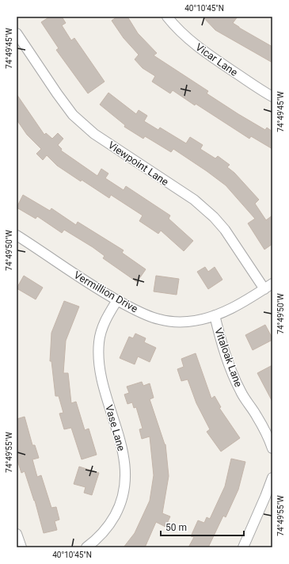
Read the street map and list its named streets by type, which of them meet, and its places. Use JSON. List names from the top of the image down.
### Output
{
  "streets": {
    "street": [
      "Vicar Lane",
      "Viewpoint Lane",
      "Vermillion Drive",
      "Vitaloak Lane",
      "Vase Lane"
    ]
  },
  "crossings": [
    ["Viewpoint Lane", "Vermillion Drive"],
    ["Vermillion Drive", "Vitaloak Lane"],
    ["Vermillion Drive", "Vase Lane"]
  ],
  "scale_bar": "50 m",
  "coordinates": [
    "40°10'45\"N",
    "74°49'45\"W",
    "74°49'50\"W",
    "74°49'55\"W"
  ]
}
